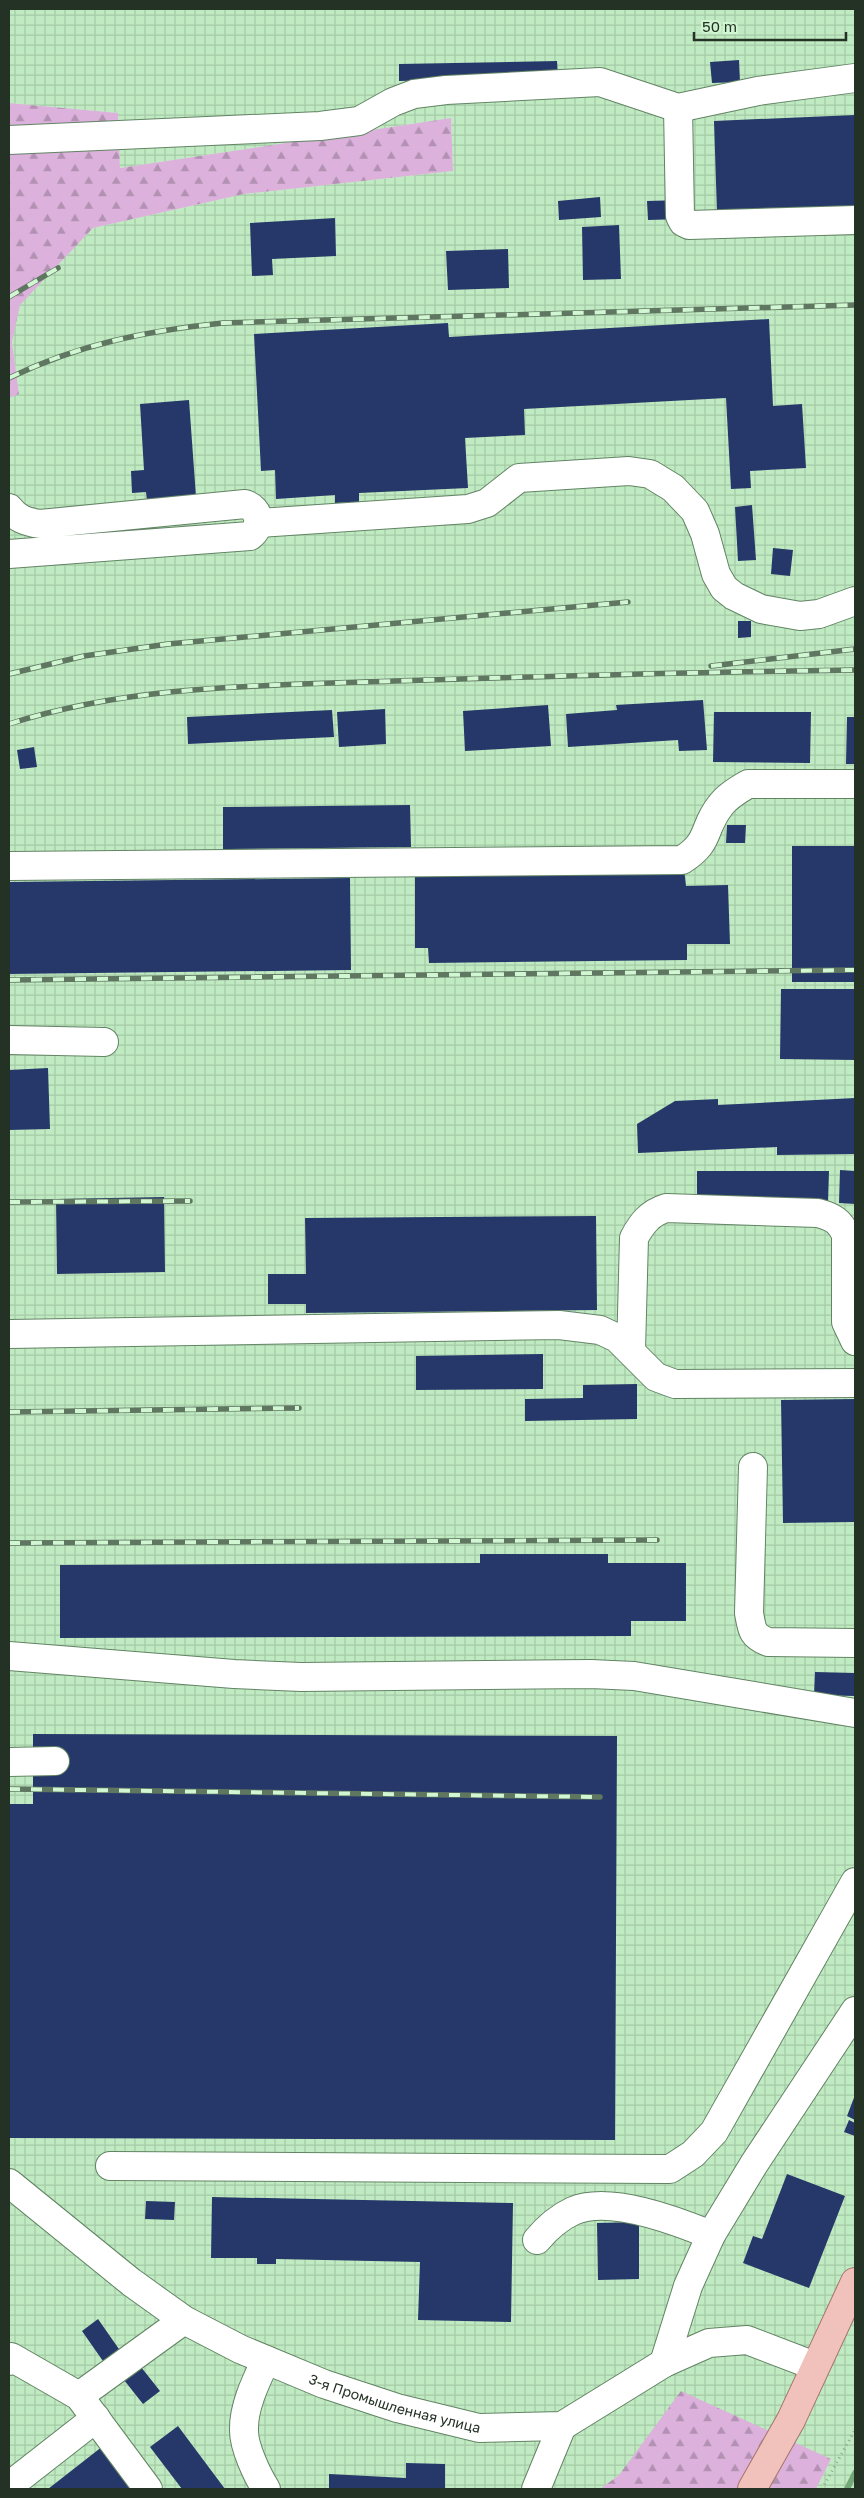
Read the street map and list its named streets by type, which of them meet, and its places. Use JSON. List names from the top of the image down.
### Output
{
  "streets": {
    "lane": ["3-я Промышленная улица"]
  },
  "scale_bar": "50 m"
}
